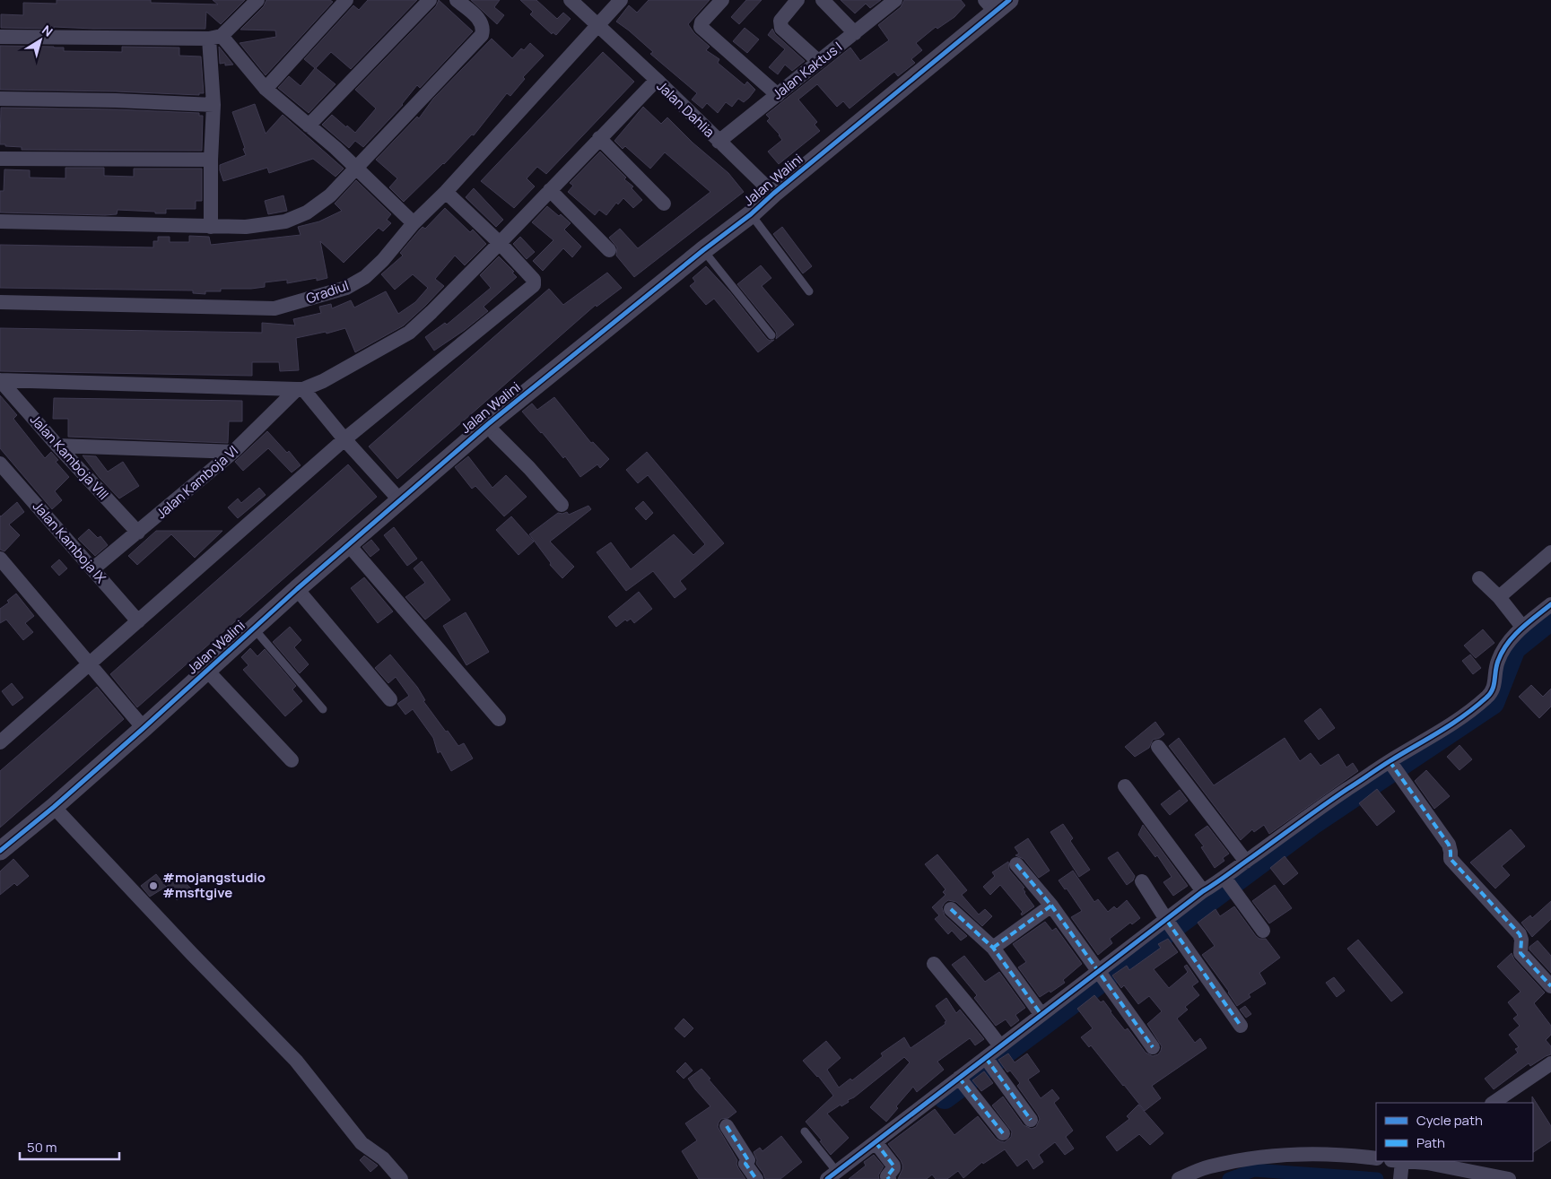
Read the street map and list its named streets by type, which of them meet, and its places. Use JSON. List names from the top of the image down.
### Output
{
  "streets": {
    "street": [
      "Jalan Kaktus I",
      "Jalan Dahlia",
      "Jalan Walini",
      "Gradiul",
      "Jalan Kamboja VIII",
      "Jalan Kamboja VI",
      "Jalan Kamboja IX"
    ]
  },
  "crossings": [
    ["Jalan Kaktus I", "Jalan Dahlia"],
    ["Jalan Dahlia", "Jalan Walini"],
    ["Jalan Dahlia", "Gradiul"],
    ["Jalan Kamboja VIII", "Jalan Kamboja VI"],
    ["Jalan Kamboja VI", "Jalan Kamboja IX"]
  ],
  "places": ["#mojangstudio #msftgive"],
  "legend": ["Cycle path", "Path"],
  "scale_bar": "50 m",
  "north": "top right"
}
